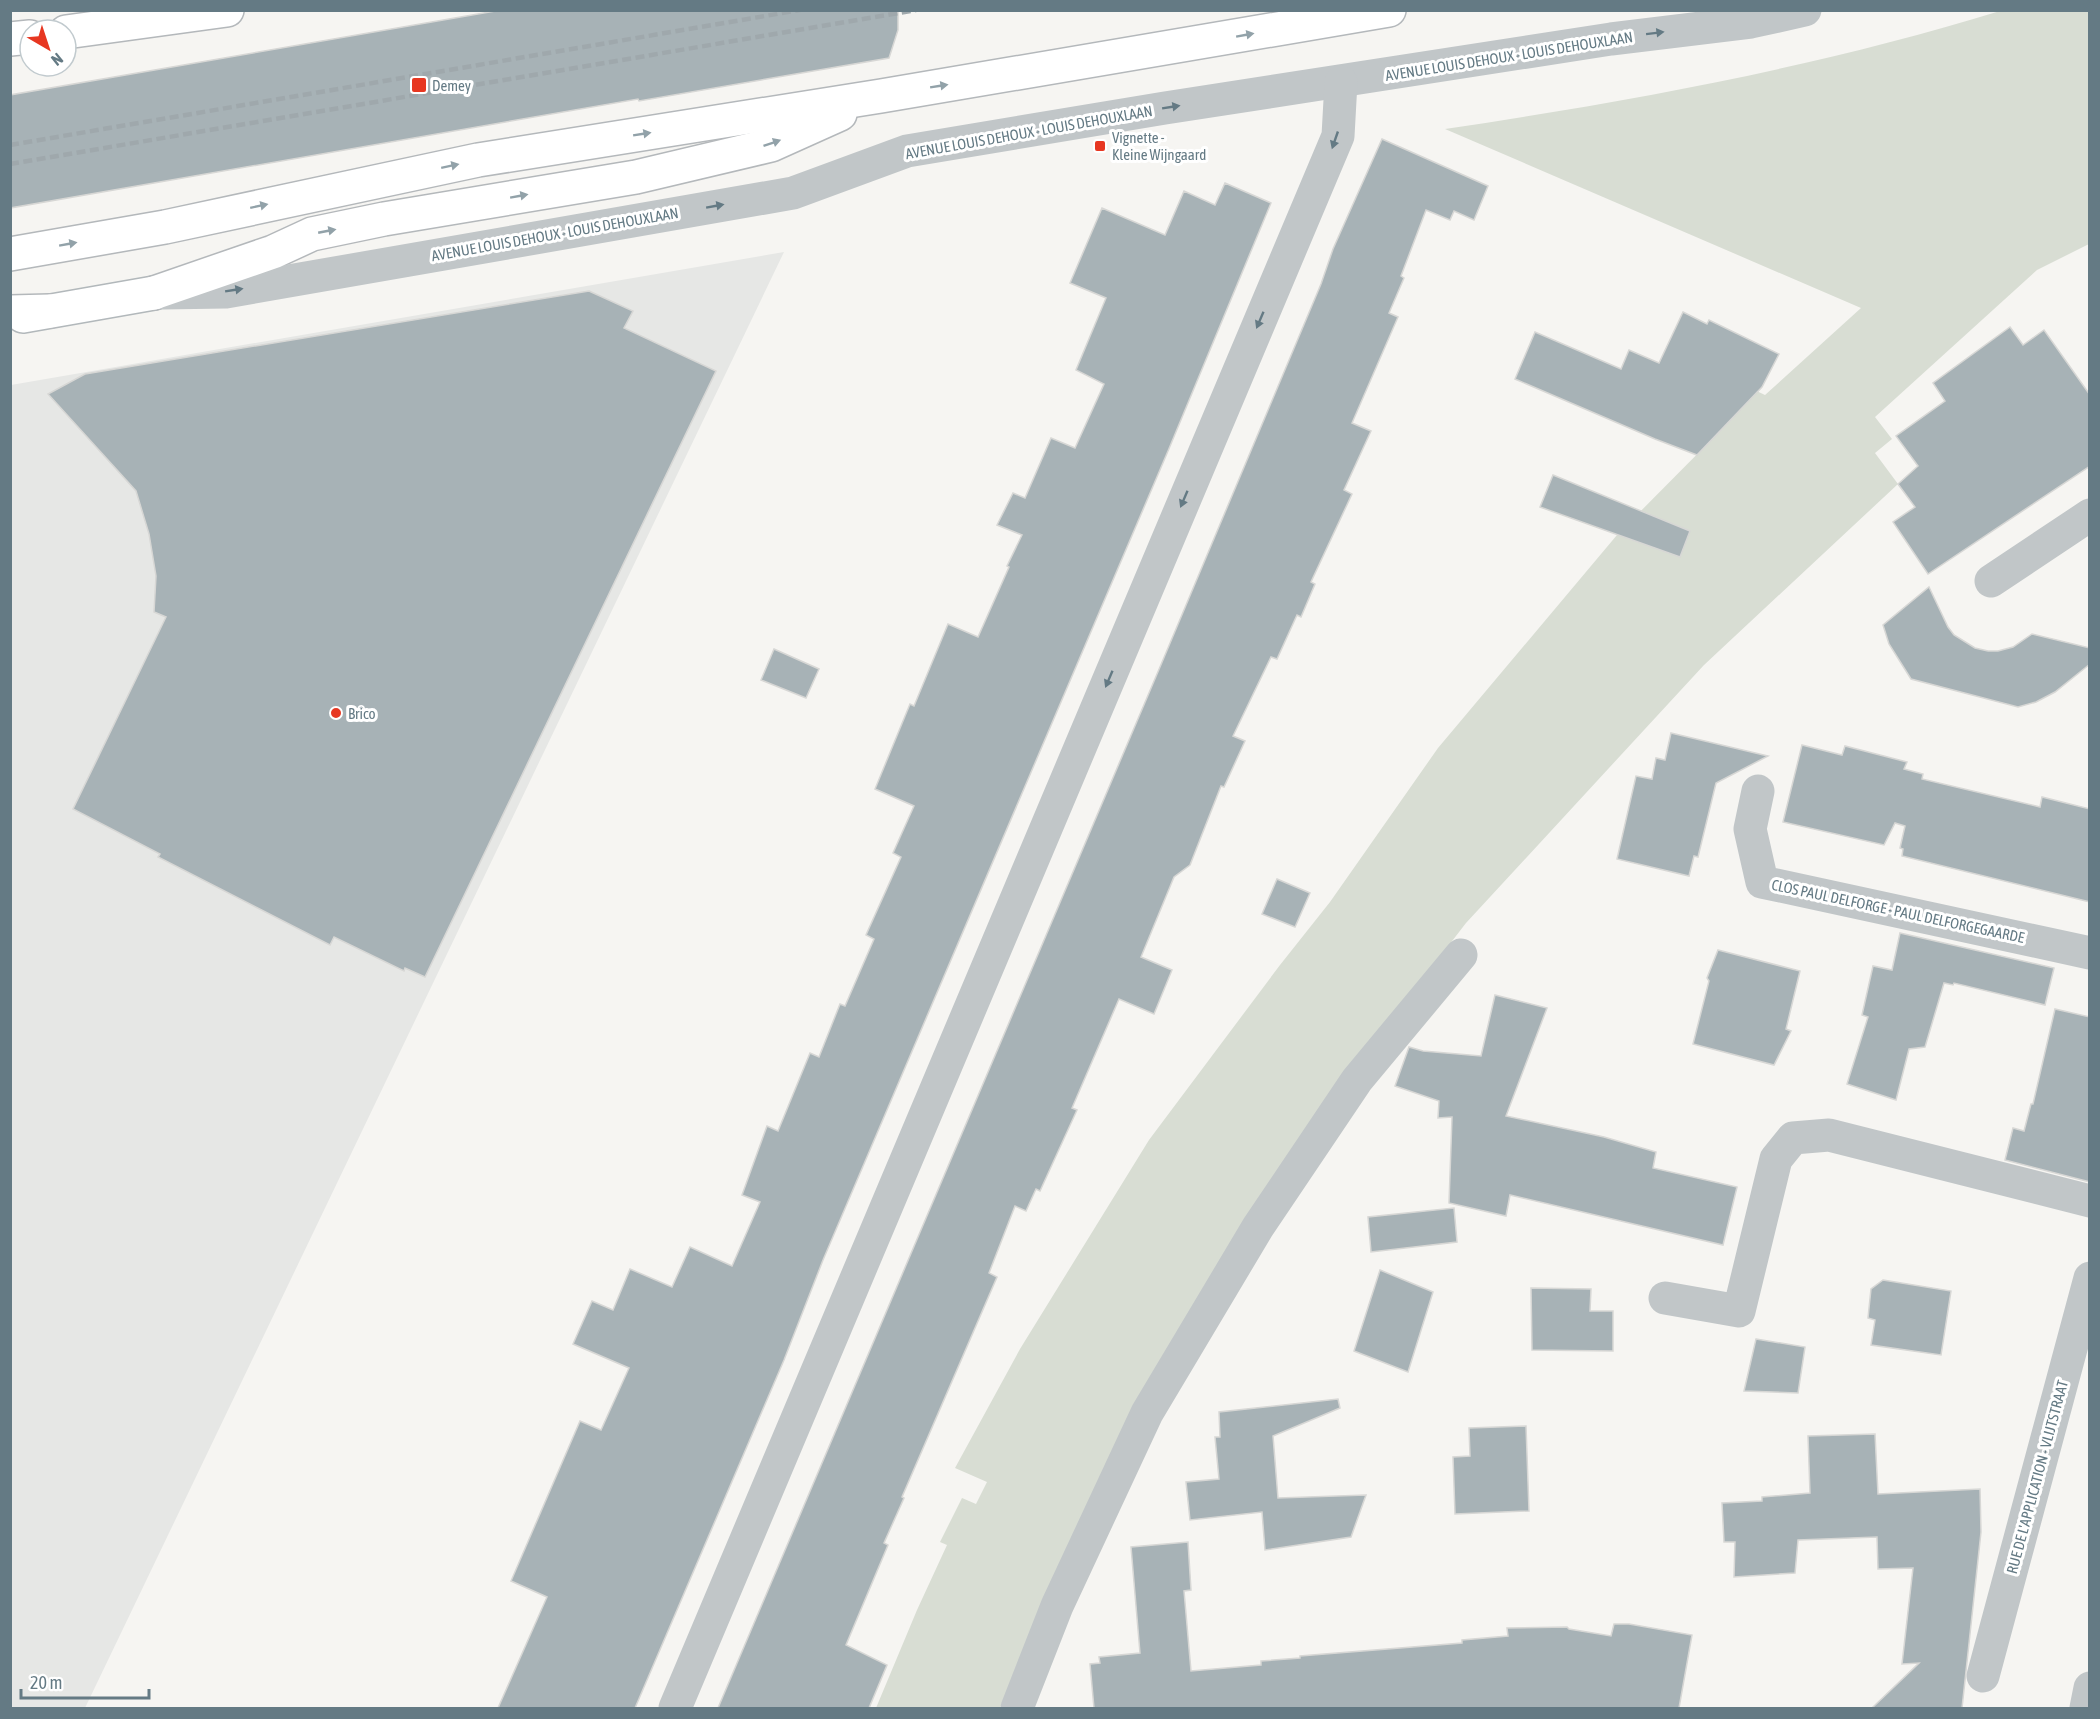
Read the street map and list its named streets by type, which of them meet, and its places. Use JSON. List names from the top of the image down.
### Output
{
  "streets": {
    "main road": ["AVENUE LOUIS DEHOUX - LOUIS DEHOUXLAAN"],
    "street": ["CLOS PAUL DELFORGE - PAUL DELFORGEGAARDE", "RUE DE L'APPLICATION - VLIJTSTRAAT"]
  },
  "one_way": ["AVENUE LOUIS DEHOUX - LOUIS DEHOUXLAAN"],
  "places": {
    "transit": ["Demey", "Vignette - Kleine Wijngaard"],
    "other": ["Brico"]
  },
  "scale_bar": "20 m",
  "north": "bottom right"
}
